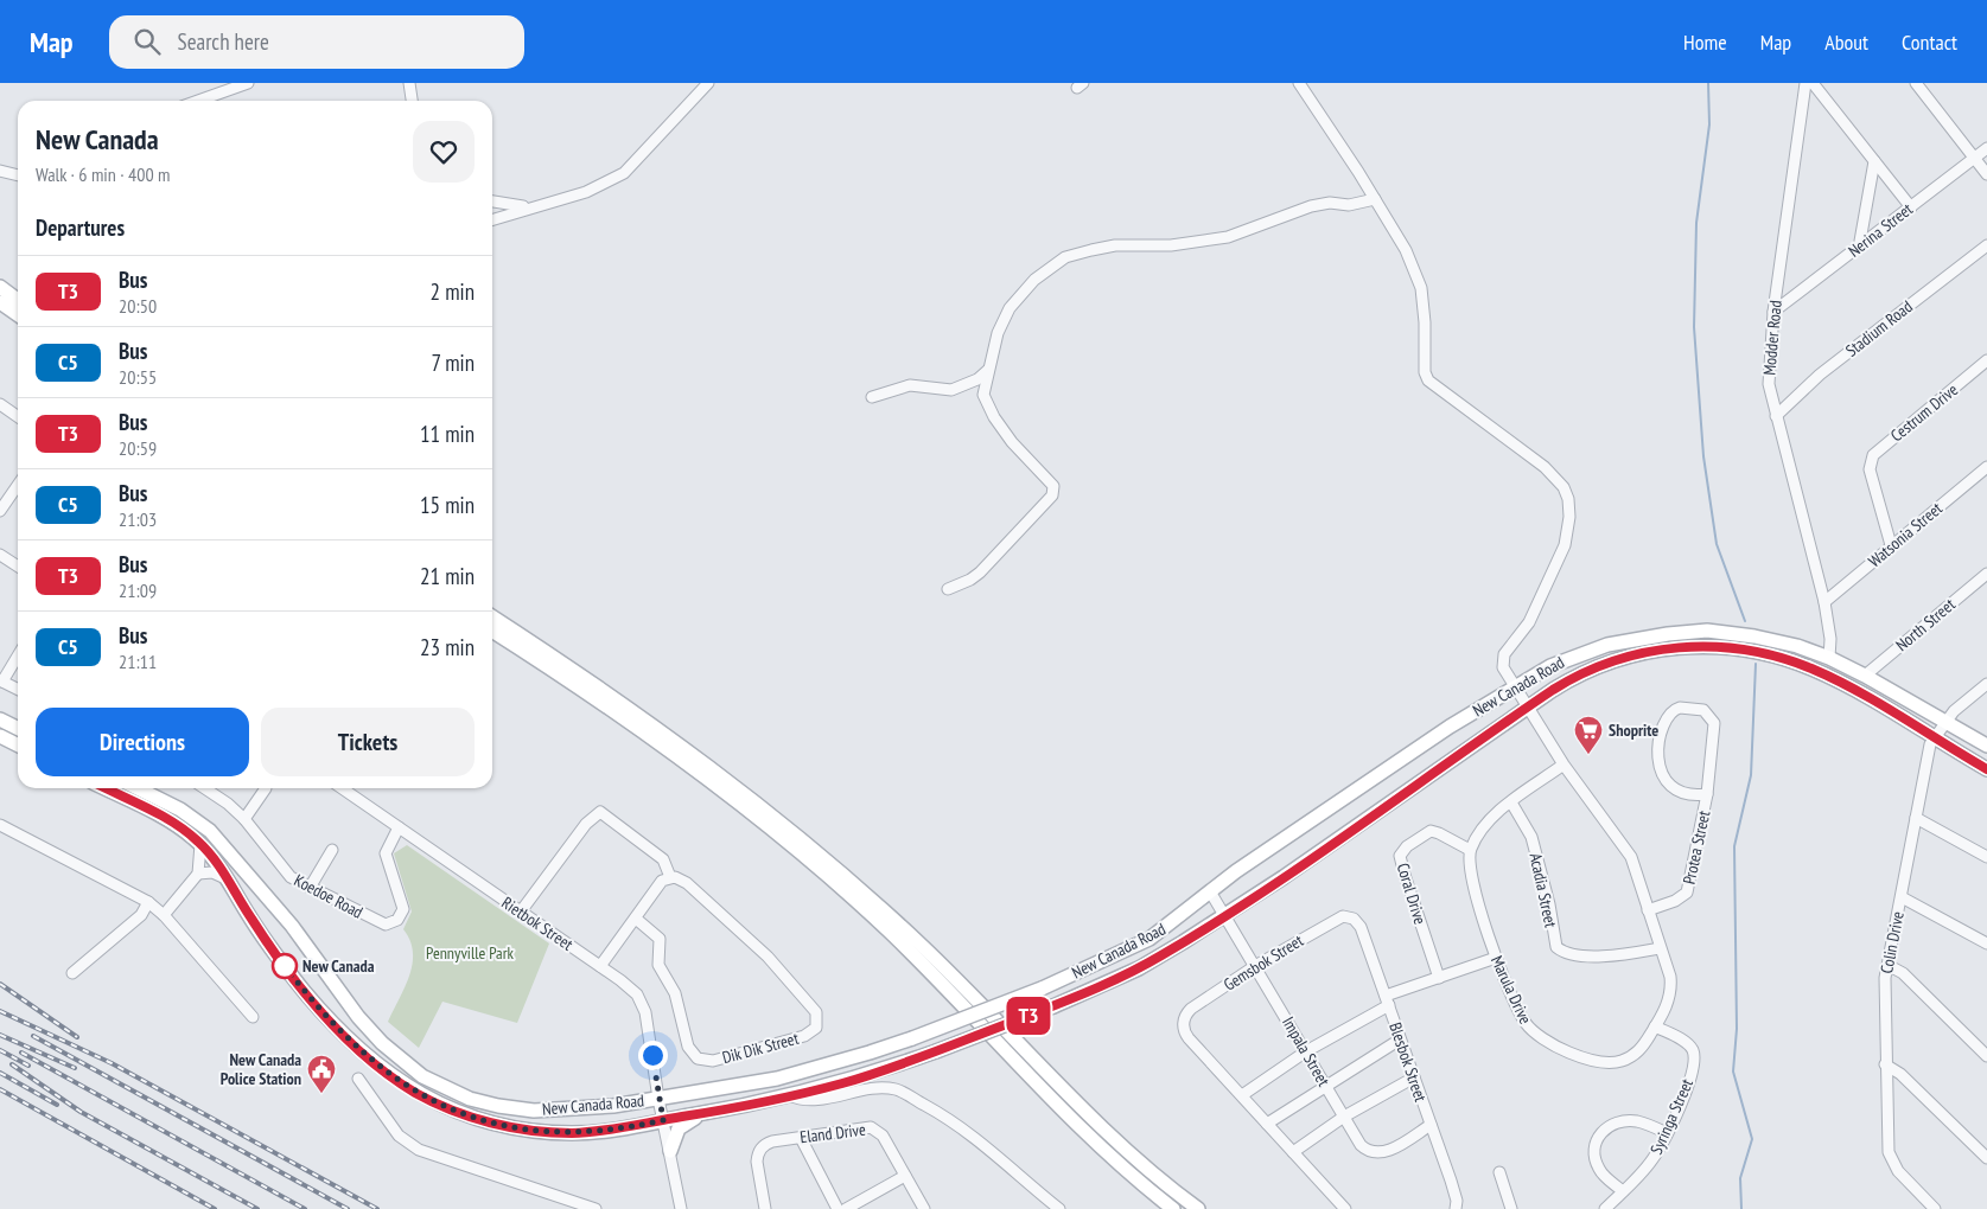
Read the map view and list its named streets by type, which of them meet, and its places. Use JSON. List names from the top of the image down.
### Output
{
  "streets": {
    "main road": ["New Canada Road"],
    "street": [
      "Nerina Street",
      "Stadium Road",
      "Modder Road",
      "Cestrum Drive",
      "Watsonia Street",
      "North Street",
      "Protea Street",
      "Acadia Street",
      "Coral Drive",
      "Koedoe Road",
      "Rietbok Street",
      "Colin Drive",
      "Gemsbok Street",
      "Marula Drive",
      "Dik Dik Street",
      "Impala Street",
      "Blesbok Street",
      "Syringa Street",
      "Eland Drive"
    ]
  },
  "crossings": [
    ["Nerina Street", "Modder Road"],
    ["Stadium Road", "Modder Road"],
    ["Modder Road", "Watsonia Street"],
    ["Modder Road", "New Canada Road"],
    ["Cestrum Drive", "Watsonia Street"],
    ["North Street", "New Canada Road"],
    ["New Canada Road", "Rietbok Street"],
    ["New Canada Road", "Colin Drive"],
    ["New Canada Road", "Marula Drive"],
    ["New Canada Road", "Impala Street"],
    ["Protea Street", "Marula Drive"],
    ["Acadia Street", "Marula Drive"],
    ["Coral Drive", "Marula Drive"],
    ["Koedoe Road", "Rietbok Street"],
    ["Gemsbok Street", "Impala Street"],
    ["Gemsbok Street", "Blesbok Street"],
    ["Marula Drive", "Syringa Street"],
    ["Impala Street", "Blesbok Street"]
  ],
  "parks": ["Pennyville Park"],
  "places": {
    "supermarket": ["Shoprite"],
    "other": ["New Canada"],
    "public building": ["New Canada Police Station"]
  },
  "lines": ["bus line T3"],
  "page": {
    "header": "Map",
    "search": "Search here",
    "nav": [
      "Home",
      "Map",
      "About",
      "Contact"
    ],
    "on_map": "T3",
    "heading": [
      ["New Canada", "Walk · 6 min · 400 m"],
      "Departures"
    ],
    "list": [
      {
        "mark": "T3",
        "name": "Bus",
        "note": "20:50",
        "value": "2 min"
      },
      {
        "mark": "C5",
        "name": "Bus",
        "note": "20:55",
        "value": "7 min"
      },
      {
        "mark": "T3",
        "name": "Bus",
        "note": "20:59",
        "value": "11 min"
      },
      {
        "mark": "C5",
        "name": "Bus",
        "note": "21:03",
        "value": "15 min"
      },
      {
        "mark": "T3",
        "name": "Bus",
        "note": "21:09",
        "value": "21 min"
      },
      {
        "mark": "C5",
        "name": "Bus",
        "note": "21:11",
        "value": "23 min"
      }
    ],
    "buttons": ["Directions", "Tickets"]
  }
}
